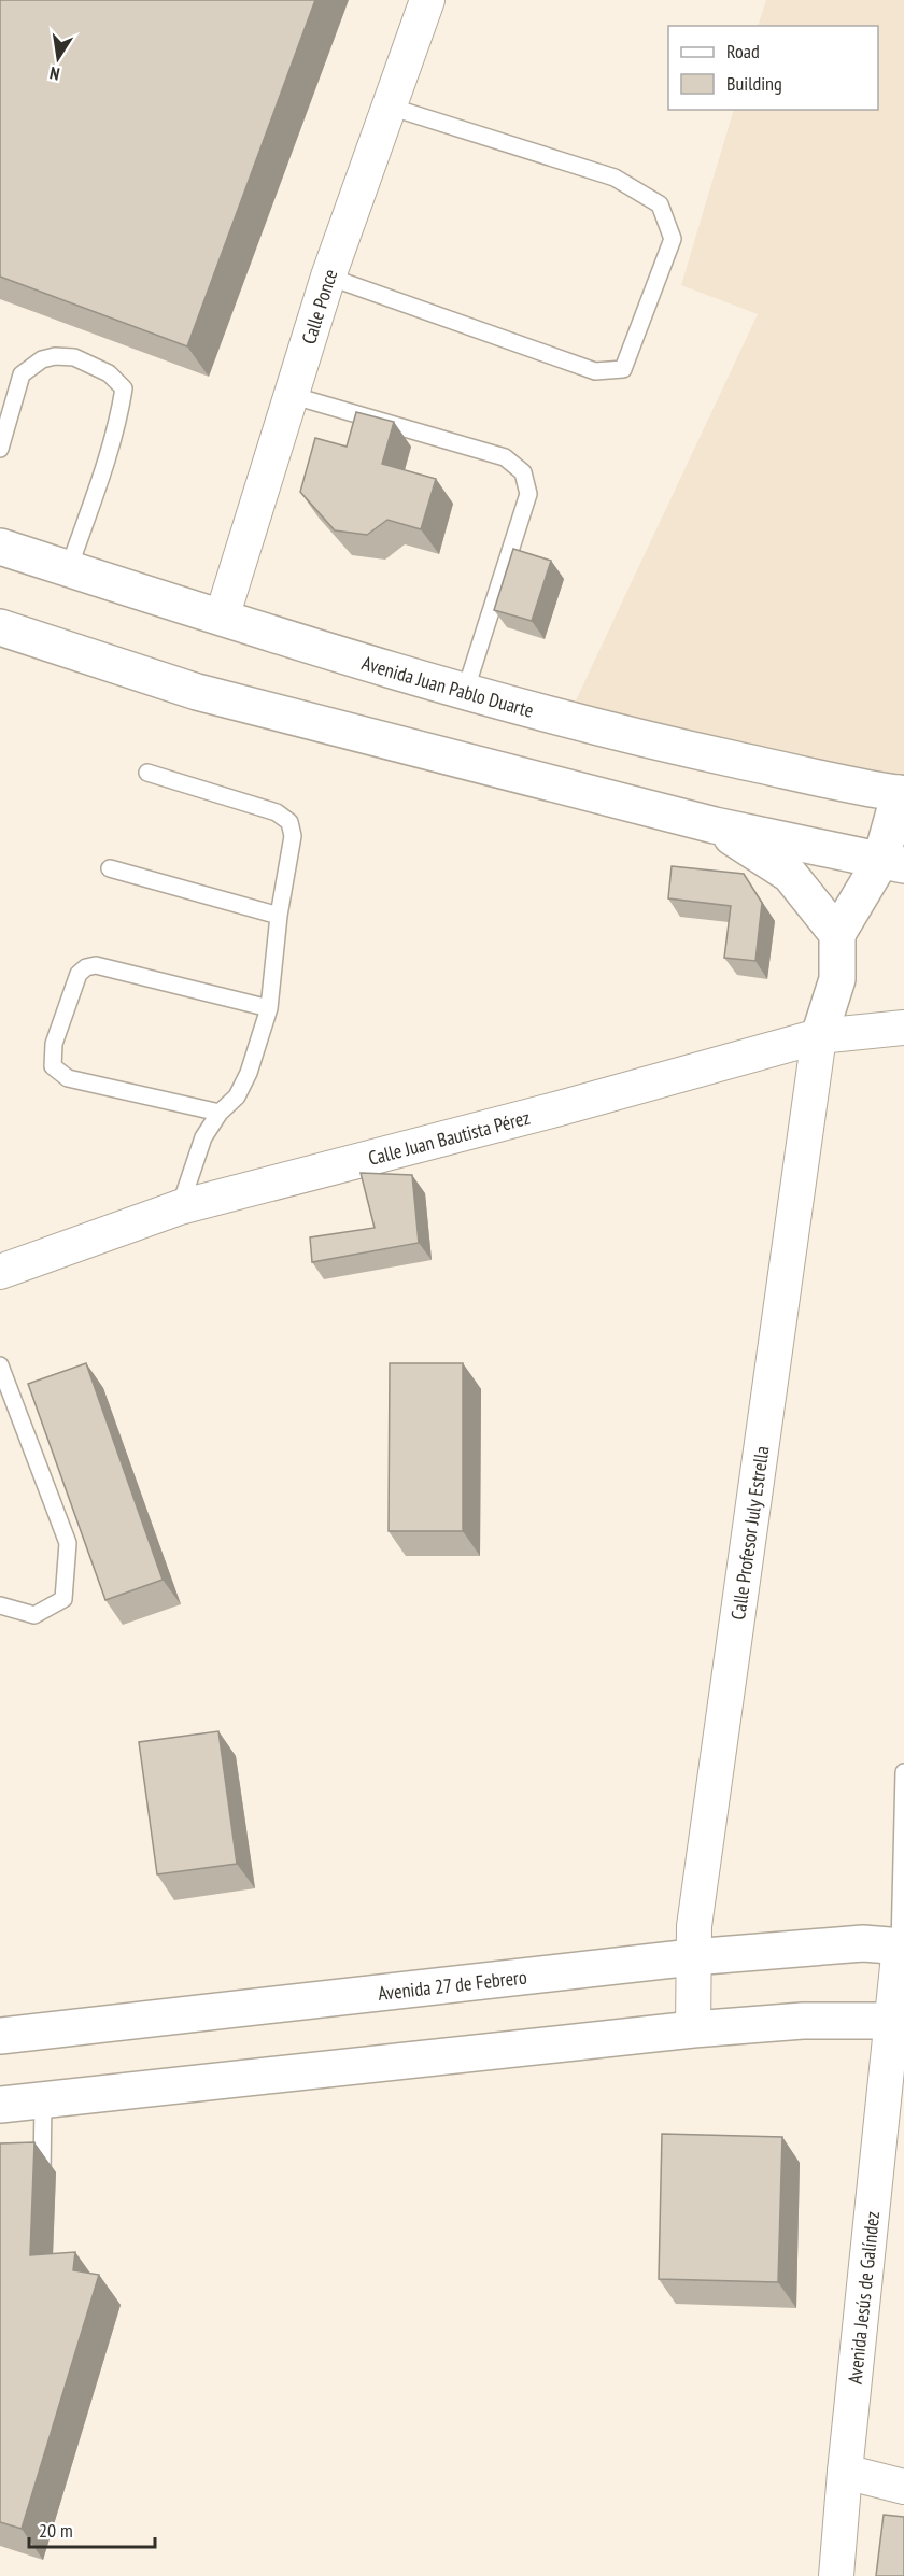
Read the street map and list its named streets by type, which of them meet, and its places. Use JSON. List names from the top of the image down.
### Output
{
  "streets": {
    "main road": ["Avenida Juan Pablo Duarte", "Avenida 27 de Febrero"],
    "street": [
      "Calle Ponce",
      "Calle Juan Bautista Pérez",
      "Calle Profesor July Estrella",
      "Avenida Jesús de Galíndez"
    ]
  },
  "crossings": [
    ["Calle Ponce", "Avenida Juan Pablo Duarte"],
    ["Calle Juan Bautista Pérez", "Calle Profesor July Estrella"],
    ["Calle Profesor July Estrella", "Avenida 27 de Febrero"],
    ["Avenida 27 de Febrero", "Avenida Jesús de Galíndez"]
  ],
  "legend": ["Road", "Building"],
  "scale_bar": "20 m",
  "north": "bottom"
}
